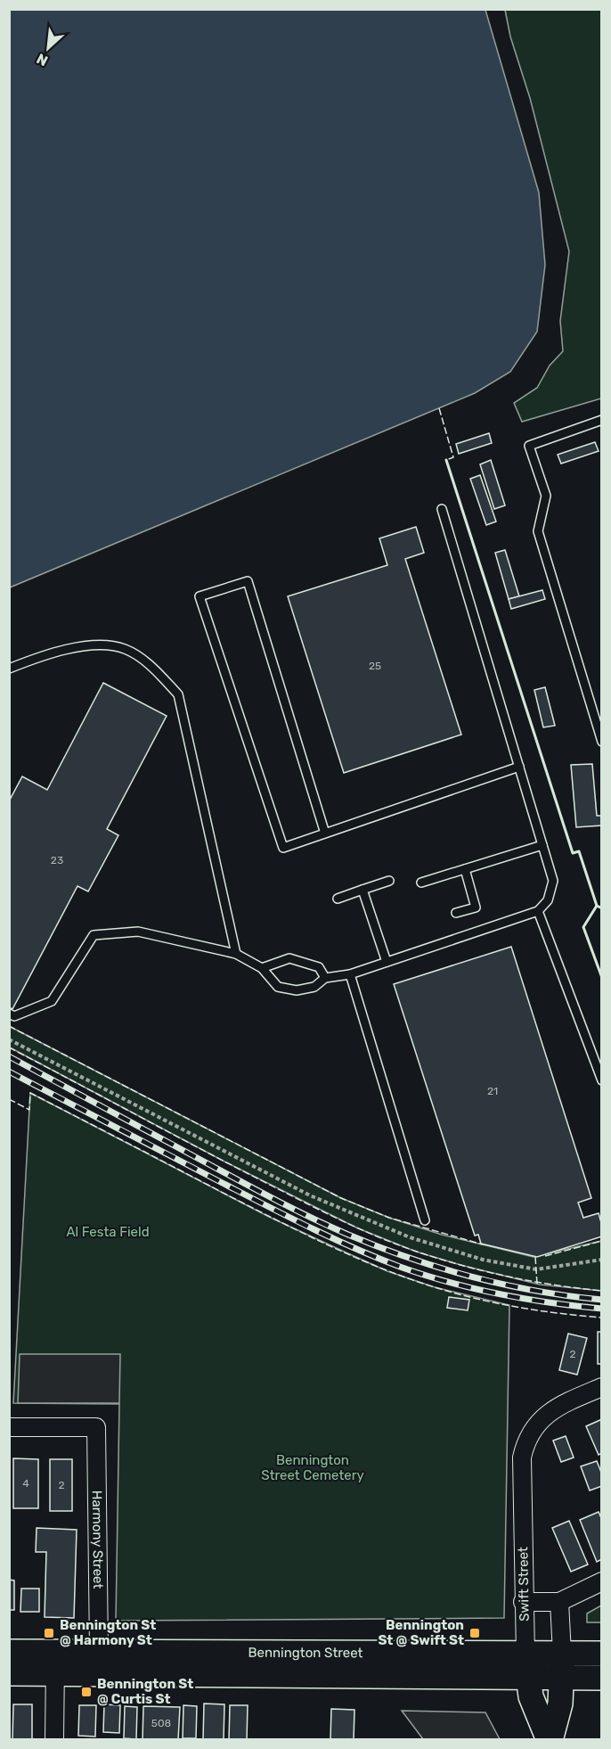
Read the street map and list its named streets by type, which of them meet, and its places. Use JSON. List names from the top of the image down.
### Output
{
  "streets": {
    "main road": ["Swift Street", "Bennington Street"],
    "street": ["Harmony Street"]
  },
  "crossings": [
    ["Harmony Street", "Bennington Street"],
    ["Swift Street", "Bennington Street"]
  ],
  "parks": ["Al Festa Field", "Bennington Street Cemetery"],
  "places": {
    "transit": ["Bennington St @ Harmony St", "Bennington St @ Swift St", "Bennington St @ Curtis St"]
  },
  "house_numbers": [
    "25",
    "23",
    "21",
    "2",
    "4",
    "2",
    "508"
  ],
  "north": "bottom left"
}
